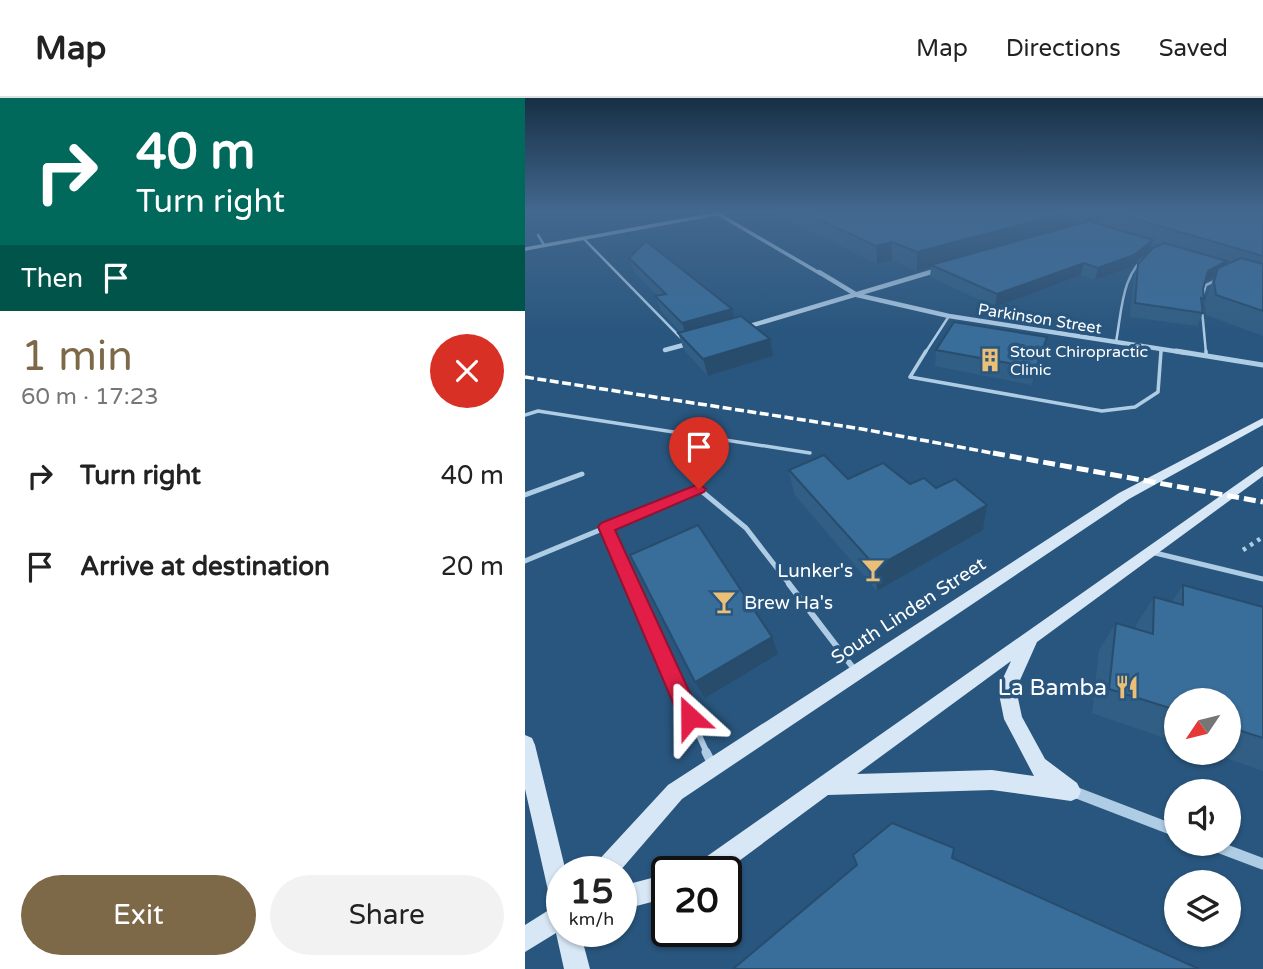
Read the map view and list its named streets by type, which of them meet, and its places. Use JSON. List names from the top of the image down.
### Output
{
  "streets": {
    "main road": ["South Linden Street"],
    "street": ["Parkinson Street"]
  },
  "places": {
    "building": ["Stout Chiropractic Clinic"],
    "bar": ["Lunker's", "Brew Ha's"],
    "restaurant": ["La Bamba"]
  },
  "north": "bottom left",
  "page": {
    "header": "Map",
    "nav": ["Map", "Directions", "Saved"],
    "turn": ["40 m", "Turn right"],
    "then": "Then",
    "heading": ["1 min", "60 m · 17:23"],
    "list": [
      {
        "name": "Turn right",
        "value": "40 m"
      },
      {
        "name": "Arrive at destination",
        "value": "20 m"
      }
    ],
    "speed": "15 km/h",
    "limit": "20",
    "buttons": ["Exit", "Share"]
  }
}
